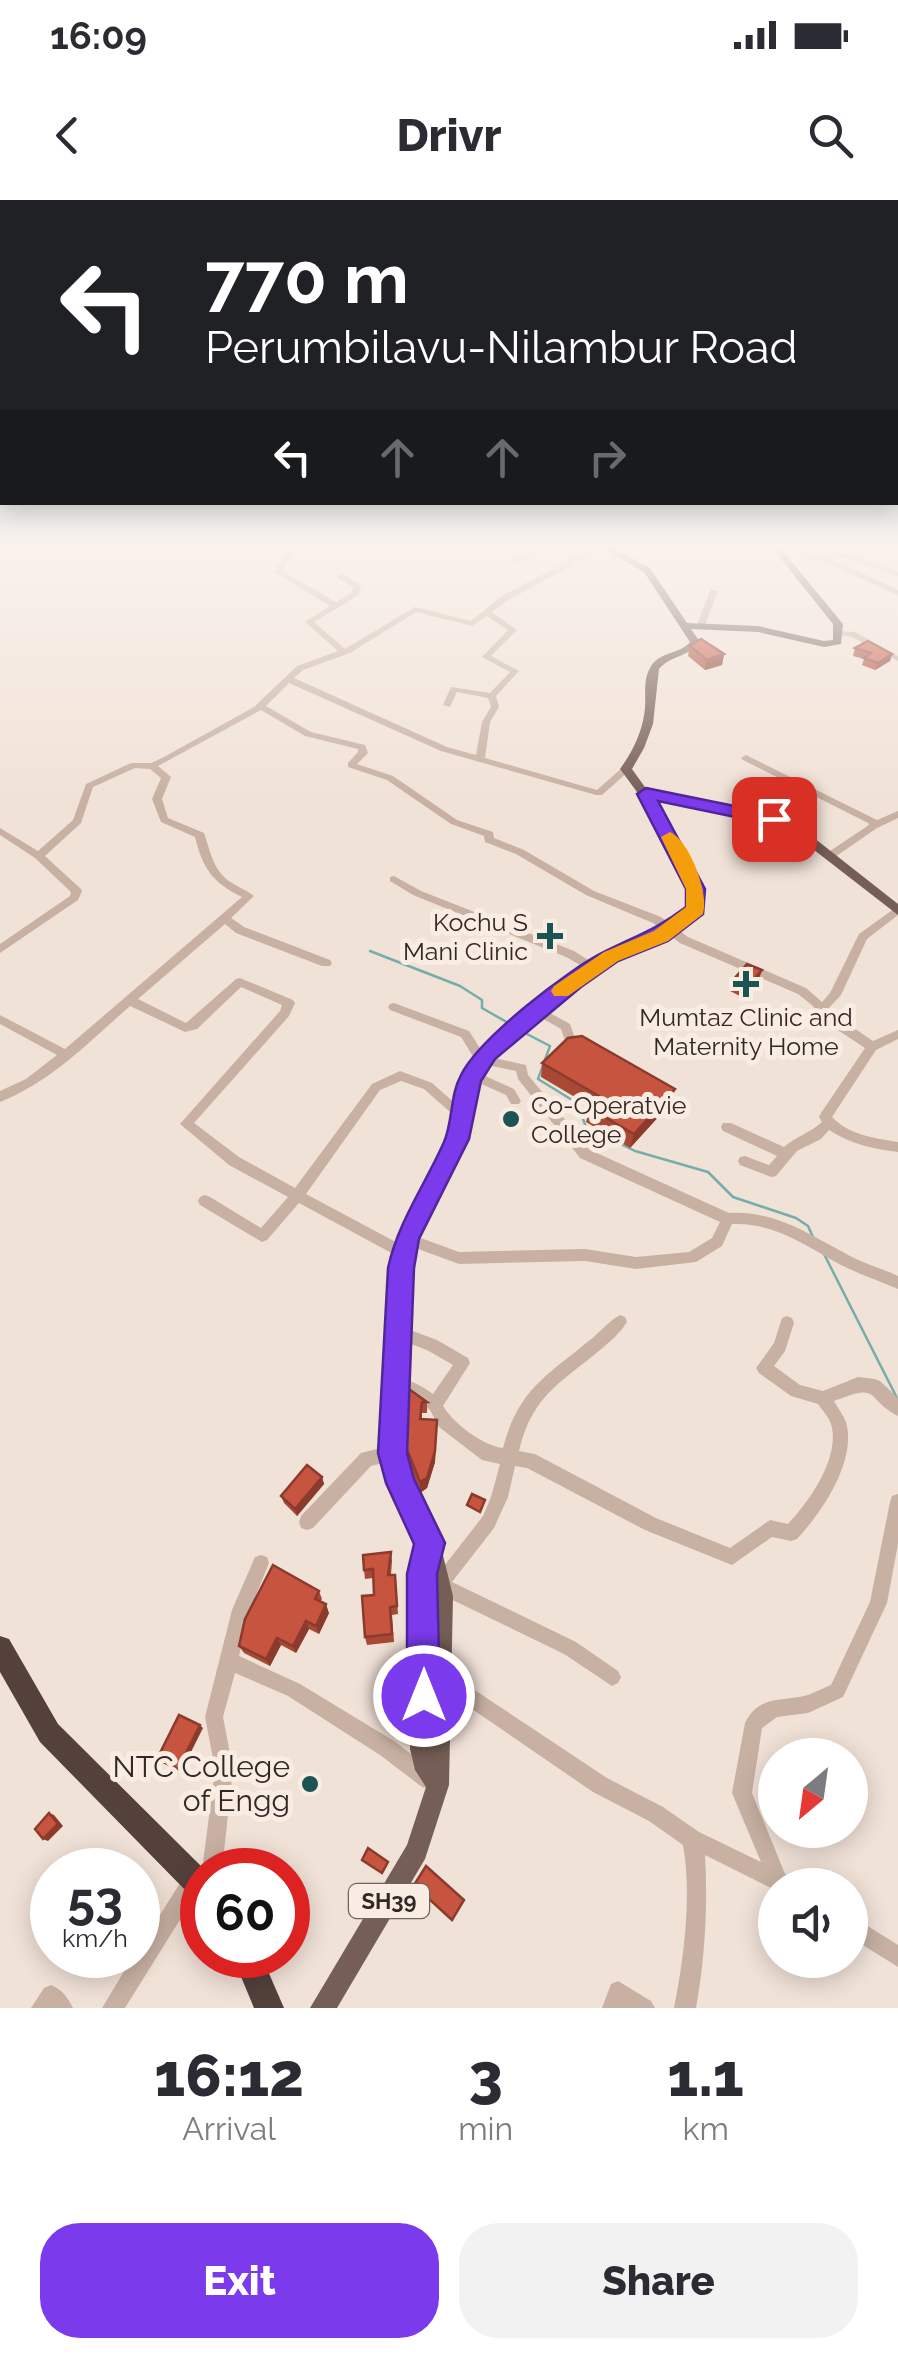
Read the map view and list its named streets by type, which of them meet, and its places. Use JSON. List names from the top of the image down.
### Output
{
  "streets": {
    "main road": ["SH39"]
  },
  "places": {
    "health": ["Kochu S Mani Clinic", "Mumtaz Clinic and Maternity Home"],
    "other": ["Co-Operatvie College", "NTC College of Engg"]
  },
  "north": "bottom left",
  "page": {
    "status": "16:09",
    "header": "Drivr",
    "turn": ["770 m", "Perumbilavu-Nilambur Road"],
    "speed": "53 km/h",
    "limit": "60",
    "eta": [
      "16:12",
      "Arrival",
      "3",
      "min",
      "1.1",
      "km"
    ],
    "buttons": ["Exit", "Share"]
  }
}
